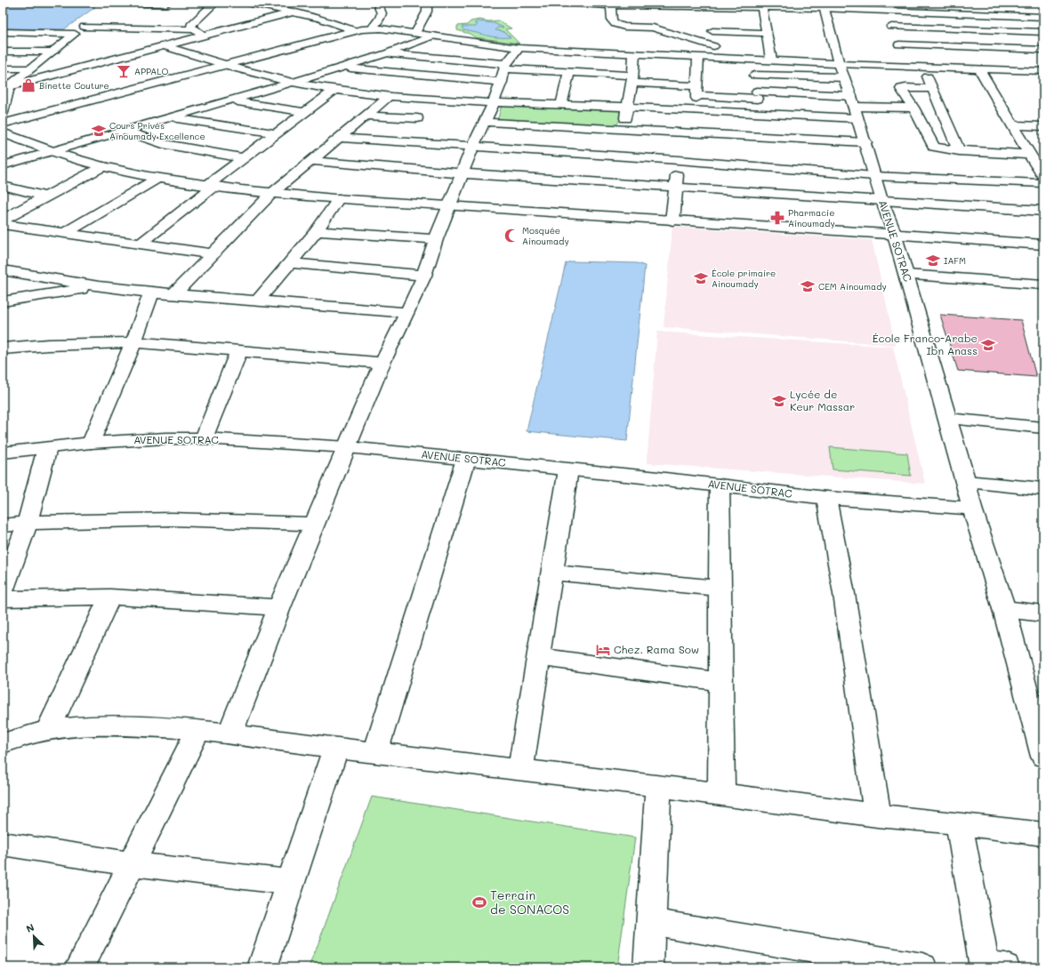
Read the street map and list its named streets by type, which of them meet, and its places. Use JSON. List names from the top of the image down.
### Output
{
  "streets": {
    "street": ["AVENUE SOTRAC"]
  },
  "places": {
    "bar": ["APPALO"],
    "shop": ["Binette Couture"],
    "school or university": [
      "Cours Privés Aïnoumady Excellence",
      "IAFM",
      "École primaire Ainoumady",
      "CEM Ainoumady",
      "École Franco-Arabe Ibn Anass",
      "Lycée de Keur Massar"
    ],
    "pharmacy": ["Pharmacie Ainoumady"],
    "mosque": ["Mosquée Ainoumady"],
    "hotel": ["Chez. Rama Sow"],
    "sports": ["Terrain de SONACOS"]
  },
  "north": "top left"
}
